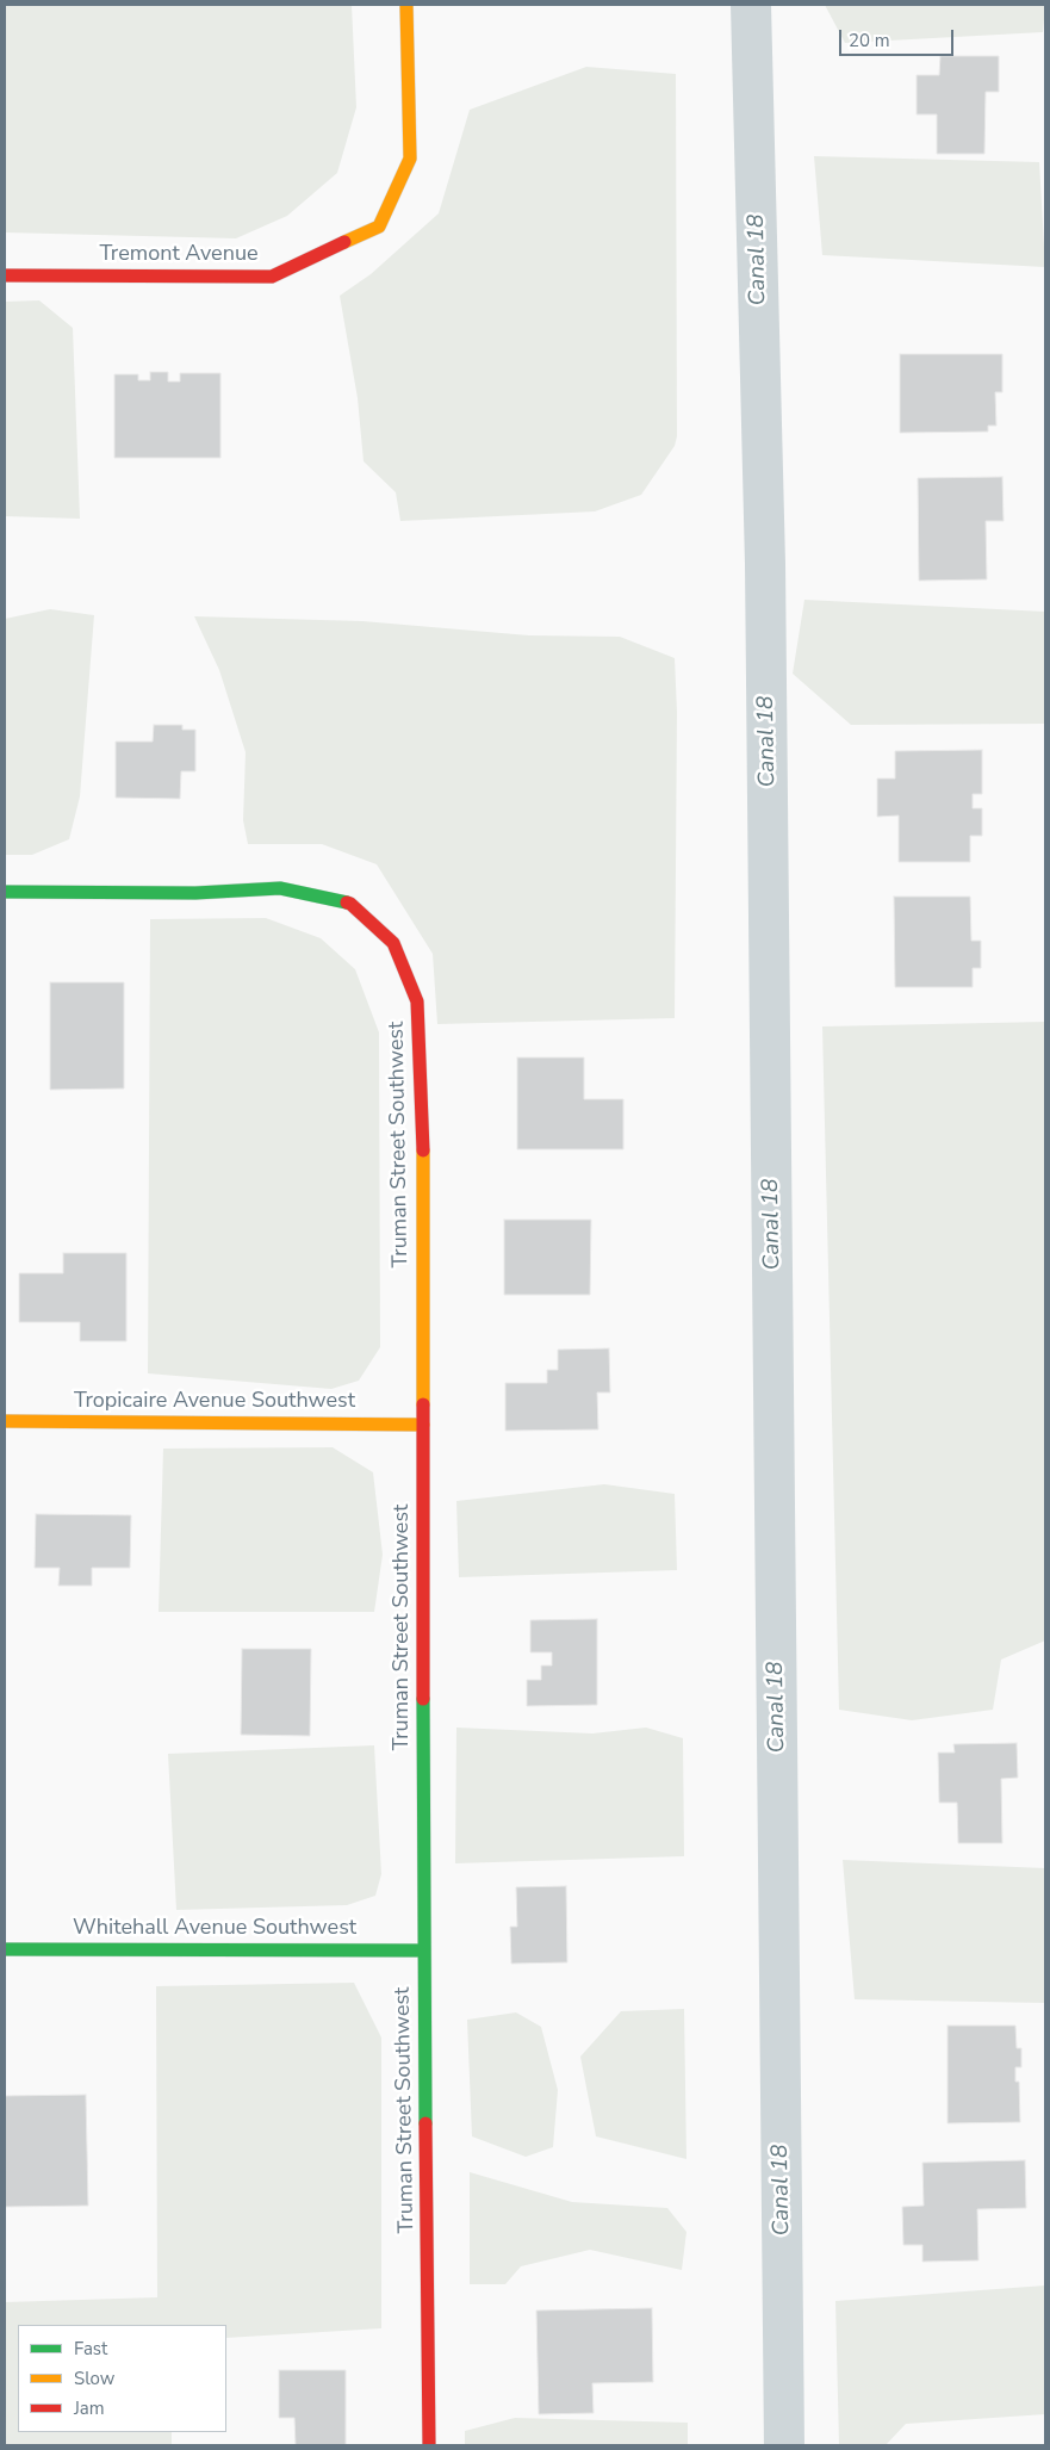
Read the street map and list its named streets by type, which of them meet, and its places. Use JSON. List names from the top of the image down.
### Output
{
  "streets": {
    "street": [
      "Tremont Avenue",
      "Truman Street Southwest",
      "Tropicaire Avenue Southwest",
      "Whitehall Avenue Southwest"
    ]
  },
  "crossings": [
    ["Truman Street Southwest", "Tropicaire Avenue Southwest"],
    ["Truman Street Southwest", "Whitehall Avenue Southwest"]
  ],
  "water": ["Canal 18"],
  "legend": ["Fast", "Slow", "Jam"],
  "scale_bar": "20 m"
}
